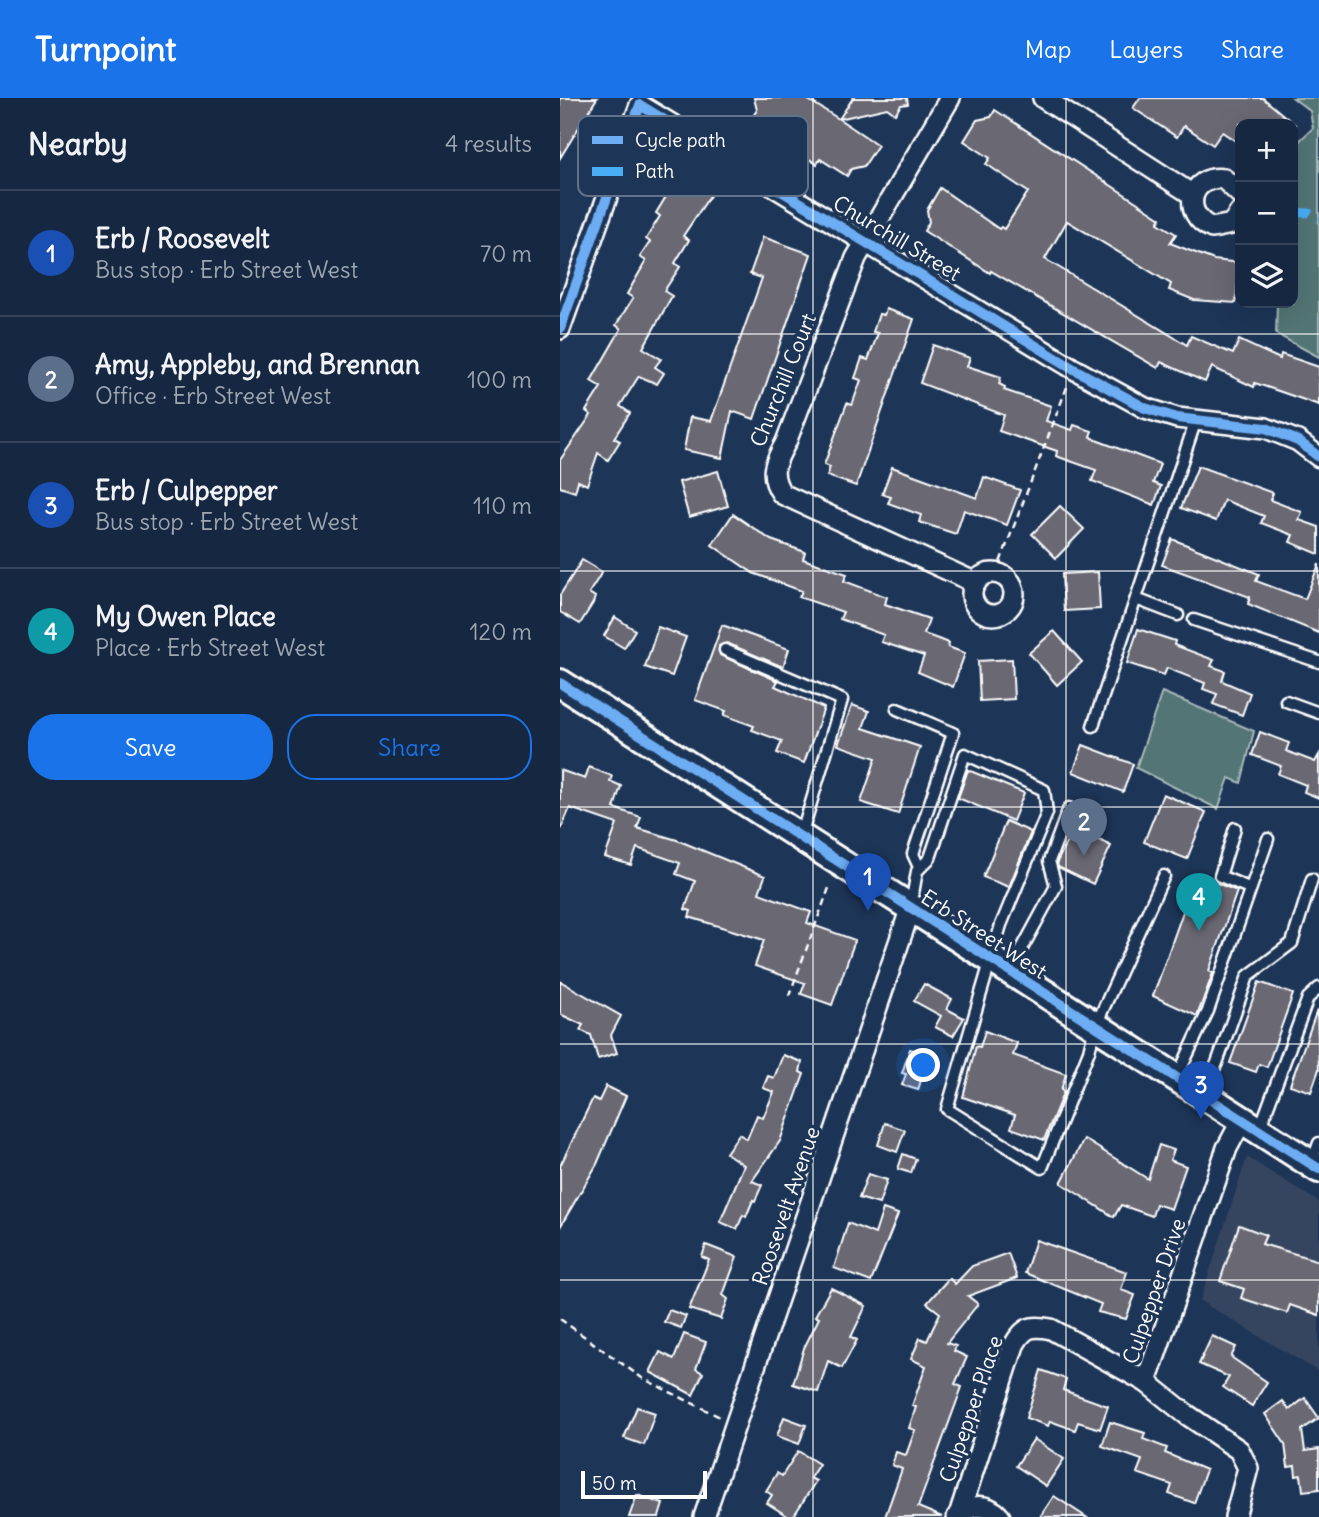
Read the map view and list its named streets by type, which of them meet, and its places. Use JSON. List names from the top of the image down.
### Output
{
  "streets": {
    "main road": ["Erb Street West"],
    "street": [
      "Churchill Street",
      "Churchill Court",
      "Roosevelt Avenue",
      "Culpepper Drive",
      "Culpepper Place"
    ]
  },
  "crossings": [
    ["Churchill Street", "Churchill Court"],
    ["Erb Street West", "Roosevelt Avenue"],
    ["Erb Street West", "Culpepper Drive"],
    ["Culpepper Drive", "Culpepper Place"]
  ],
  "legend": ["Cycle path", "Path"],
  "scale_bar": "50 m",
  "page": {
    "header": "Turnpoint",
    "nav": ["Map", "Layers", "Share"],
    "heading": ["Nearby", "4 results"],
    "map_buttons": ["+", "−"],
    "list": [
      {
        "mark": "1",
        "name": "Erb / Roosevelt",
        "note": "Bus stop · Erb Street West",
        "value": "70 m"
      },
      {
        "mark": "2",
        "name": "Amy, Appleby, and Brennan",
        "note": "Office · Erb Street West",
        "value": "100 m"
      },
      {
        "mark": "3",
        "name": "Erb / Culpepper",
        "note": "Bus stop · Erb Street West",
        "value": "110 m"
      },
      {
        "mark": "4",
        "name": "My Owen Place",
        "note": "Place · Erb Street West",
        "value": "120 m"
      }
    ],
    "buttons": ["Save", "Share"],
    "pins": [
      "2",
      "1",
      "4",
      "3"
    ],
    "scale": "50 m"
  }
}
